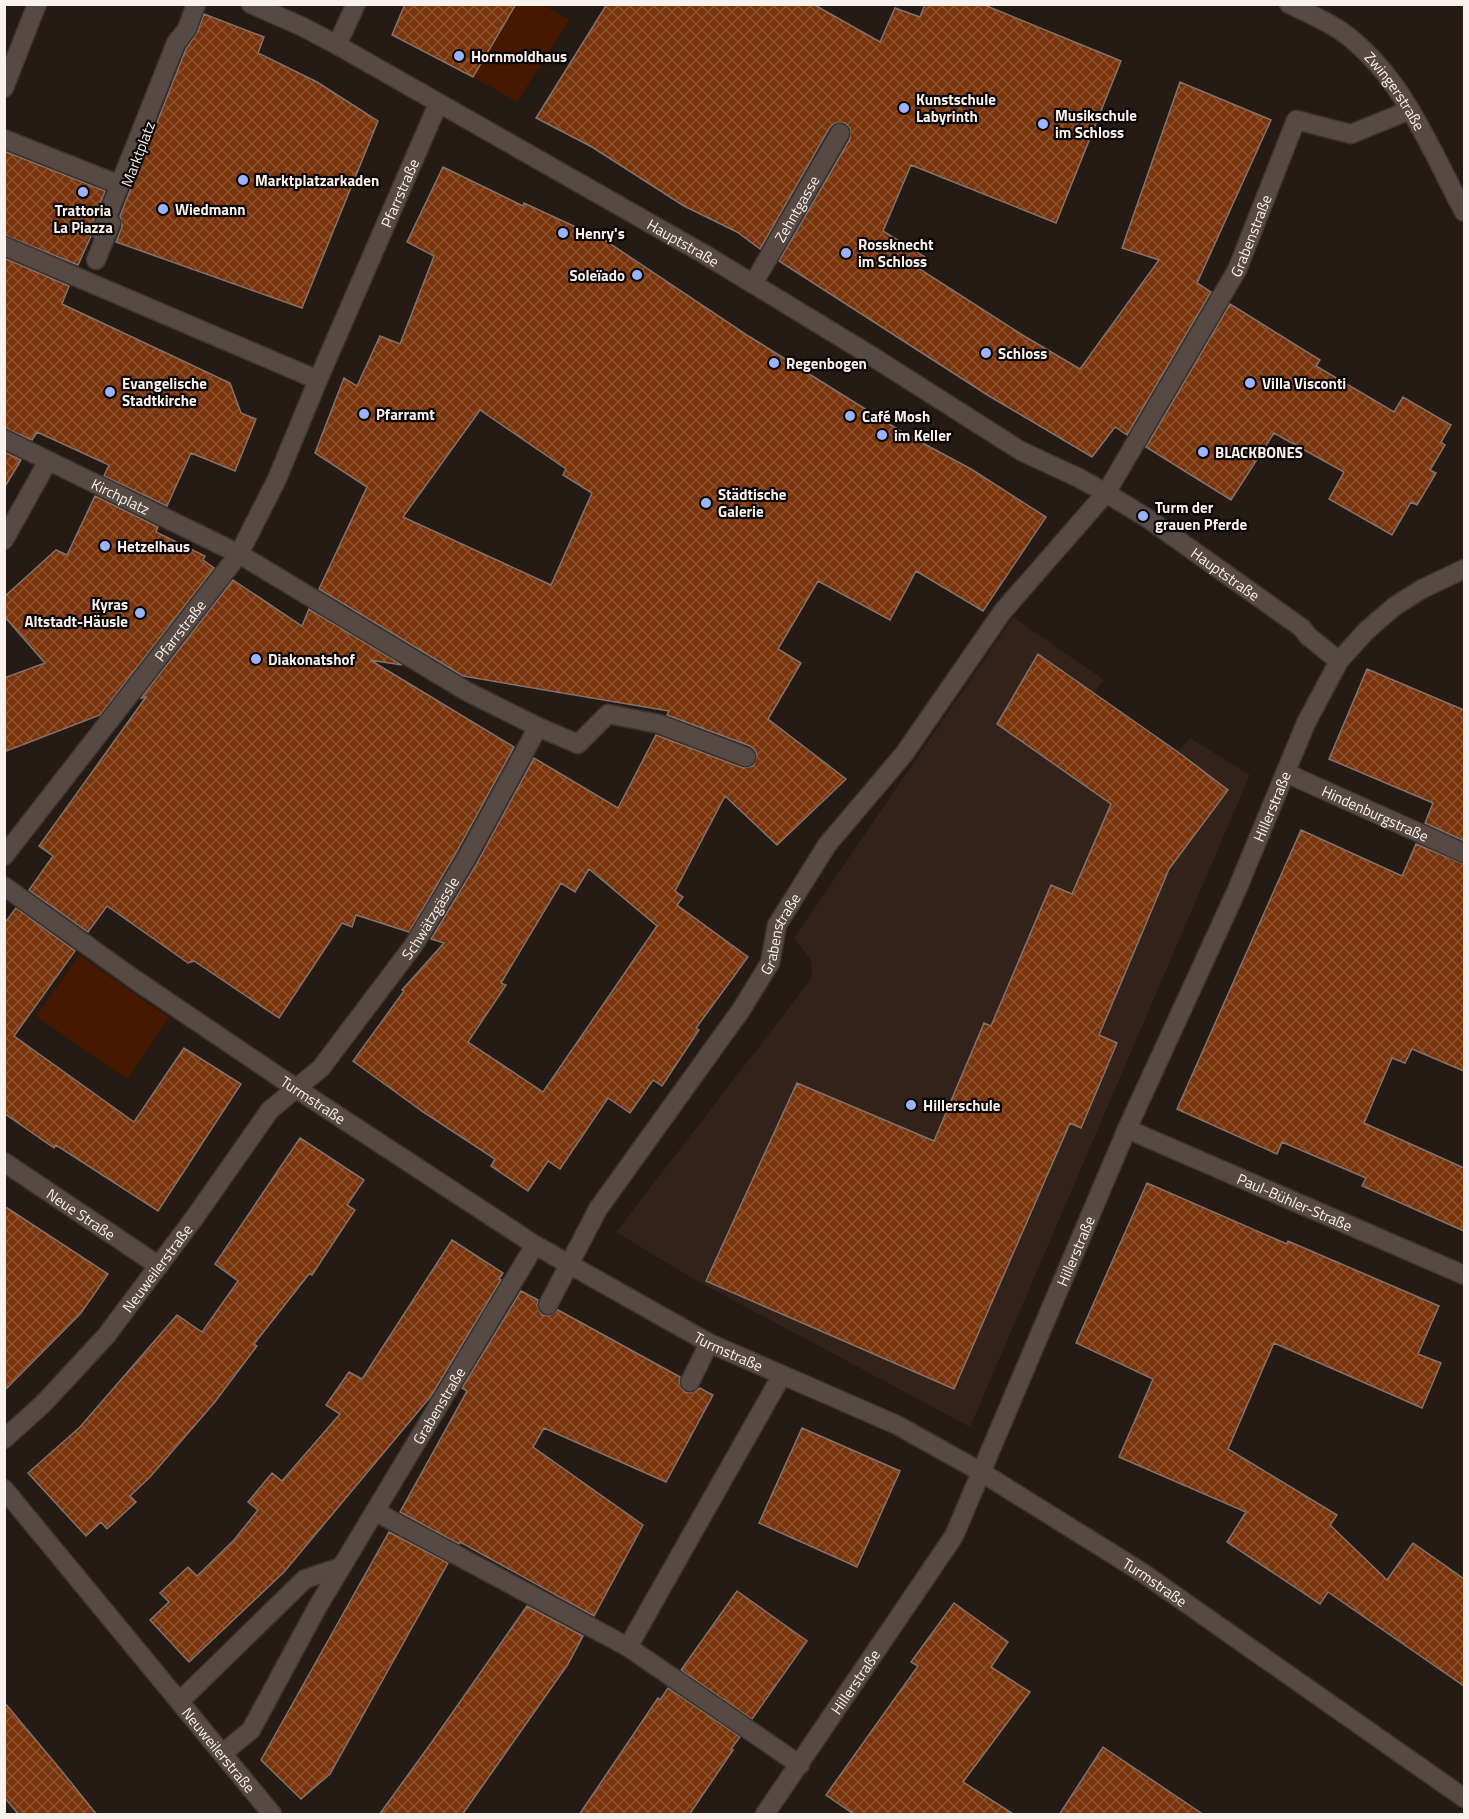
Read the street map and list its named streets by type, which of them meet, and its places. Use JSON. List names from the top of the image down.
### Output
{
  "streets": {
    "street": [
      "Zwingerstraße",
      "Marktplatz",
      "Pfarrstraße",
      "Zehntgasse",
      "Grabenstraße",
      "Hauptstraße",
      "Kirchplatz",
      "Hillerstraße",
      "Hindenburgstraße",
      "Schwätzgässle",
      "Turmstraße",
      "Paul-Bühler-Straße",
      "Neue Straße",
      "Neuweilerstraße"
    ]
  },
  "crossings": [
    ["Zwingerstraße", "Grabenstraße"],
    ["Pfarrstraße", "Hauptstraße"],
    ["Pfarrstraße", "Kirchplatz"],
    ["Zehntgasse", "Hauptstraße"],
    ["Grabenstraße", "Hauptstraße"],
    ["Grabenstraße", "Turmstraße"],
    ["Grabenstraße", "Neuweilerstraße"],
    ["Hauptstraße", "Hillerstraße"],
    ["Hillerstraße", "Hindenburgstraße"],
    ["Hillerstraße", "Turmstraße"],
    ["Hillerstraße", "Paul-Bühler-Straße"],
    ["Schwätzgässle", "Turmstraße"],
    ["Schwätzgässle", "Neuweilerstraße"],
    ["Turmstraße", "Neuweilerstraße"],
    ["Neue Straße", "Neuweilerstraße"]
  ],
  "places": [
    "Hornmoldhaus",
    "Kunstschule Labyrinth",
    "Musikschule im Schloss",
    "Marktplatzarkaden",
    "Trattoria La Piazza",
    "Wiedmann",
    "Henry's",
    "Rossknecht im Schloss",
    "Soleïado",
    "Schloss",
    "Regenbogen",
    "Villa Visconti",
    "Evangelische Stadtkirche",
    "Pfarramt",
    "Café Mosh",
    "im Keller",
    "BLACKBONES",
    "Städtische Galerie",
    "Turm der grauen Pferde",
    "Hetzelhaus",
    "Kyras Altstadt-Häusle",
    "Diakonatshof",
    "Hillerschule"
  ]
}
